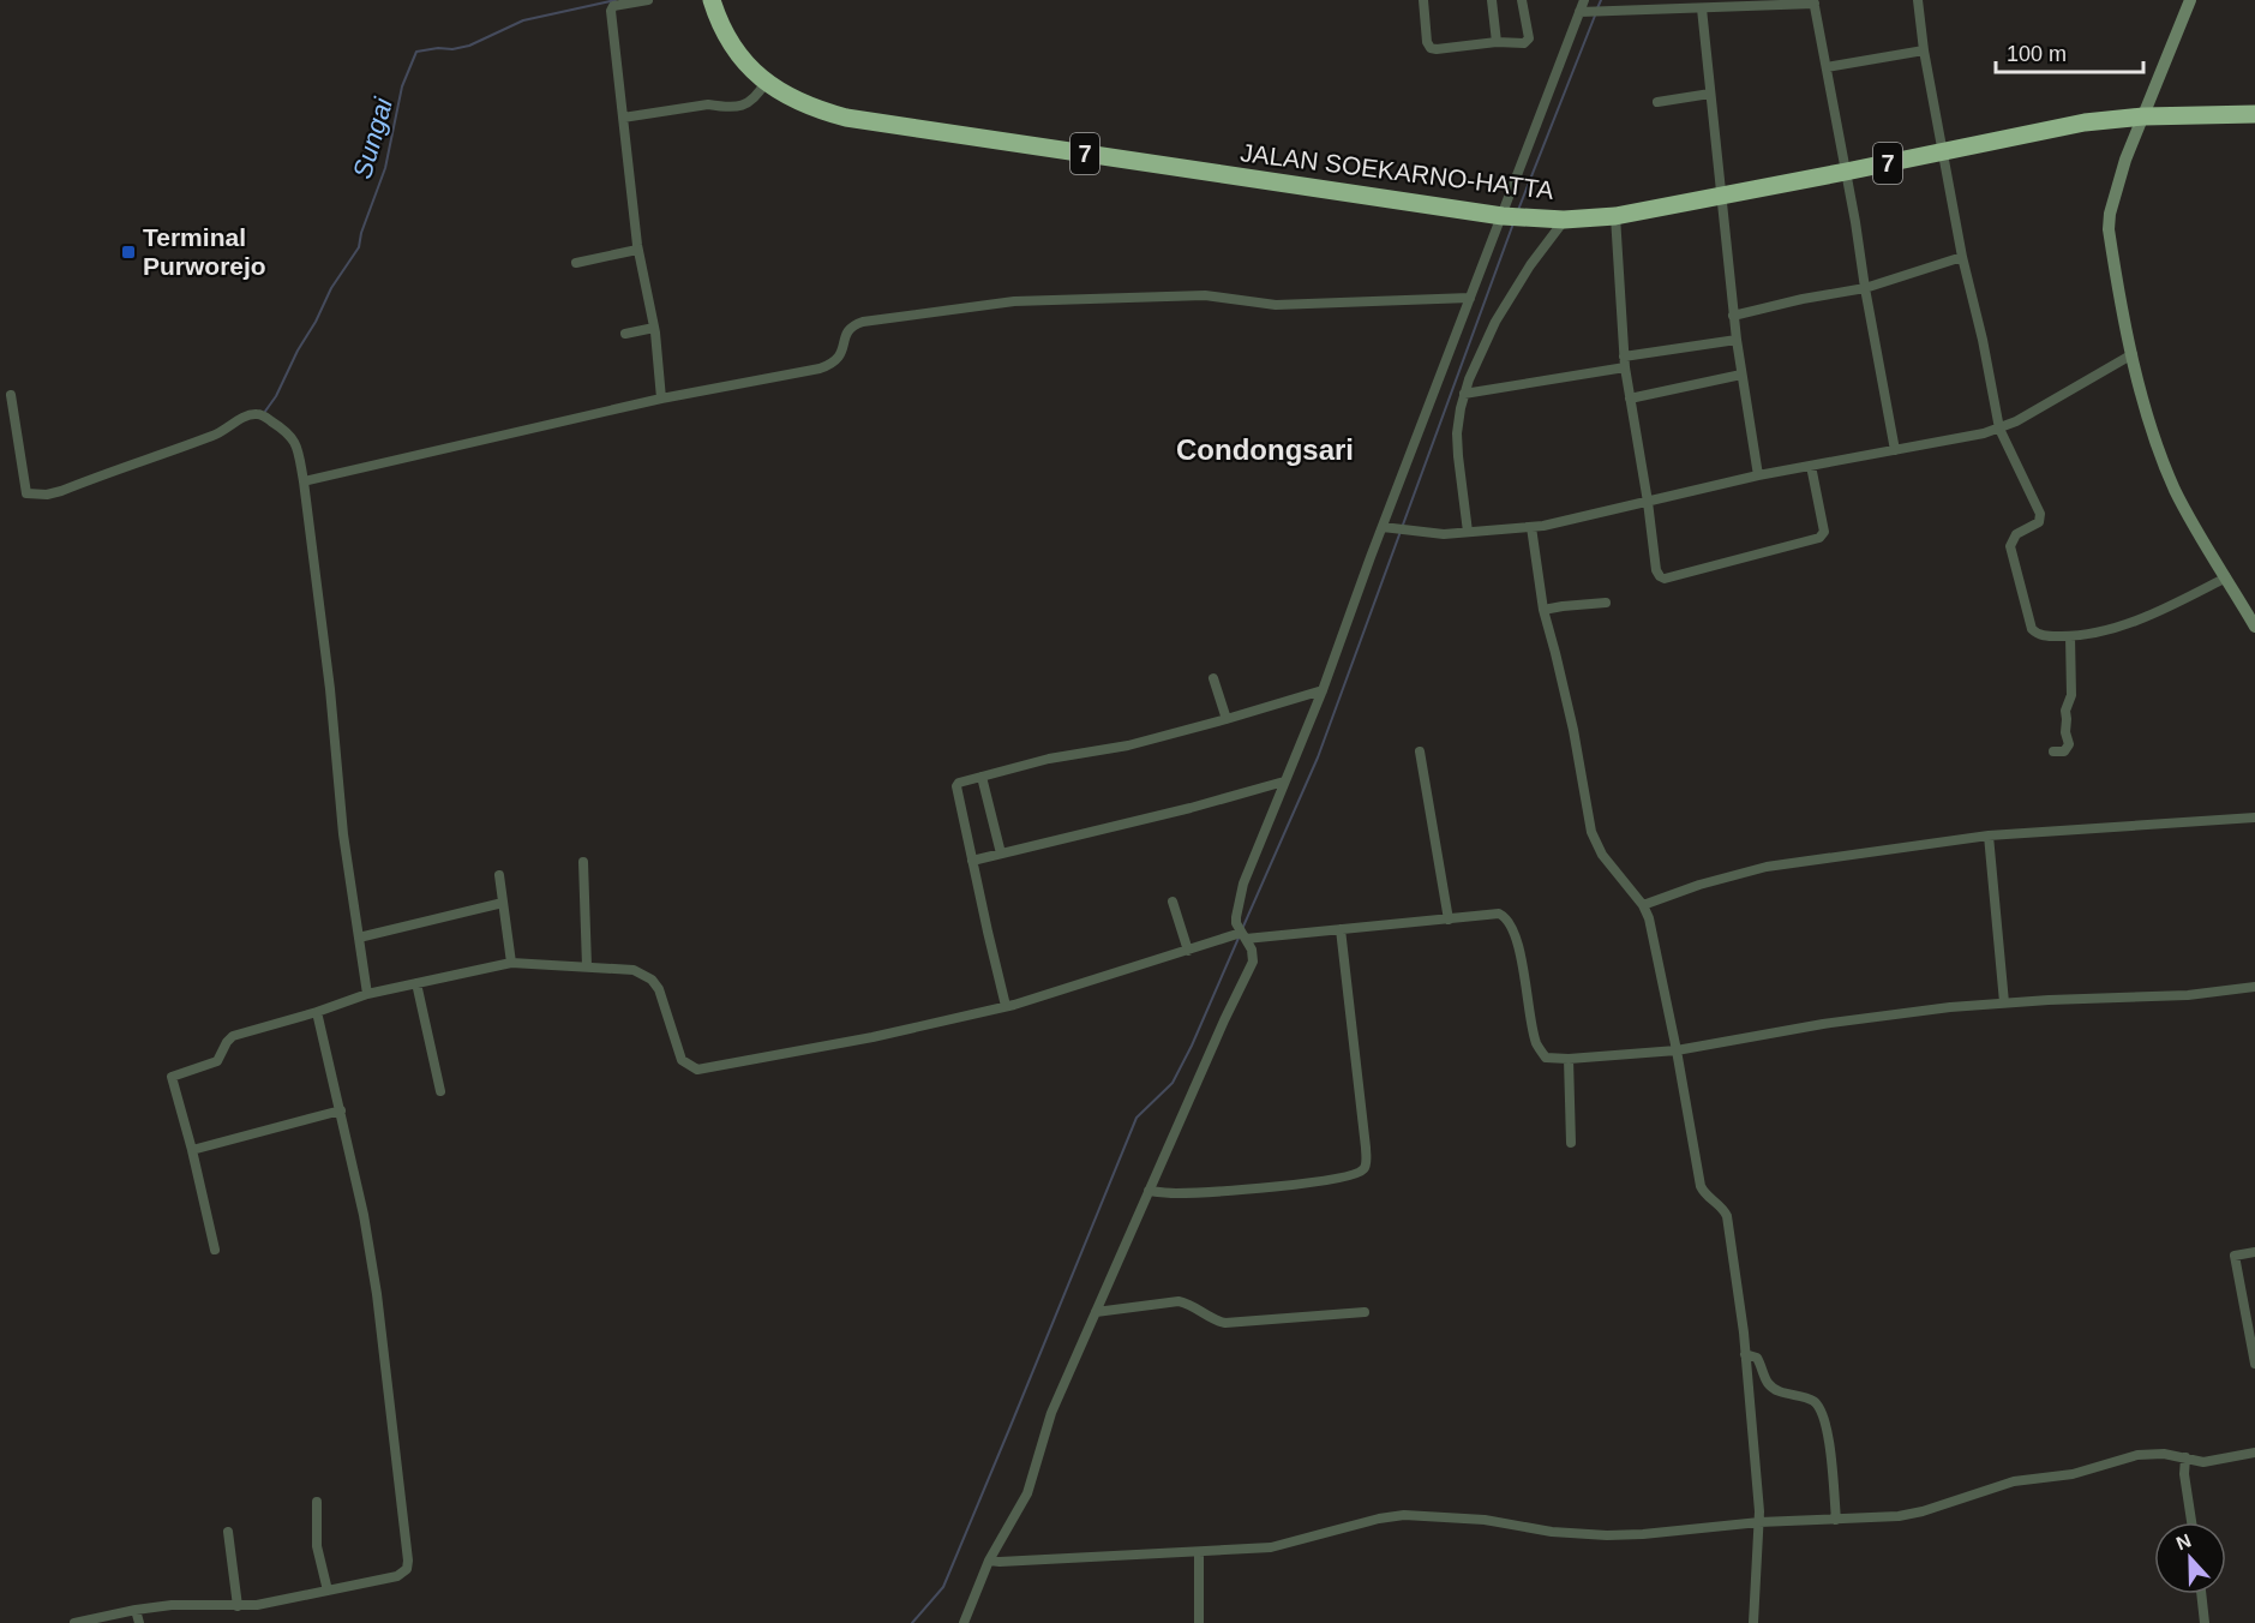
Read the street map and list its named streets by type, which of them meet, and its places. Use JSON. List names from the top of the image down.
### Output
{
  "streets": {
    "highway": ["7", "JALAN SOEKARNO-HATTA"]
  },
  "districts": ["Condongsari"],
  "water": ["Sungai"],
  "places": {
    "transit": ["Terminal Purworejo"]
  },
  "scale_bar": "100 m",
  "north": "top"
}
